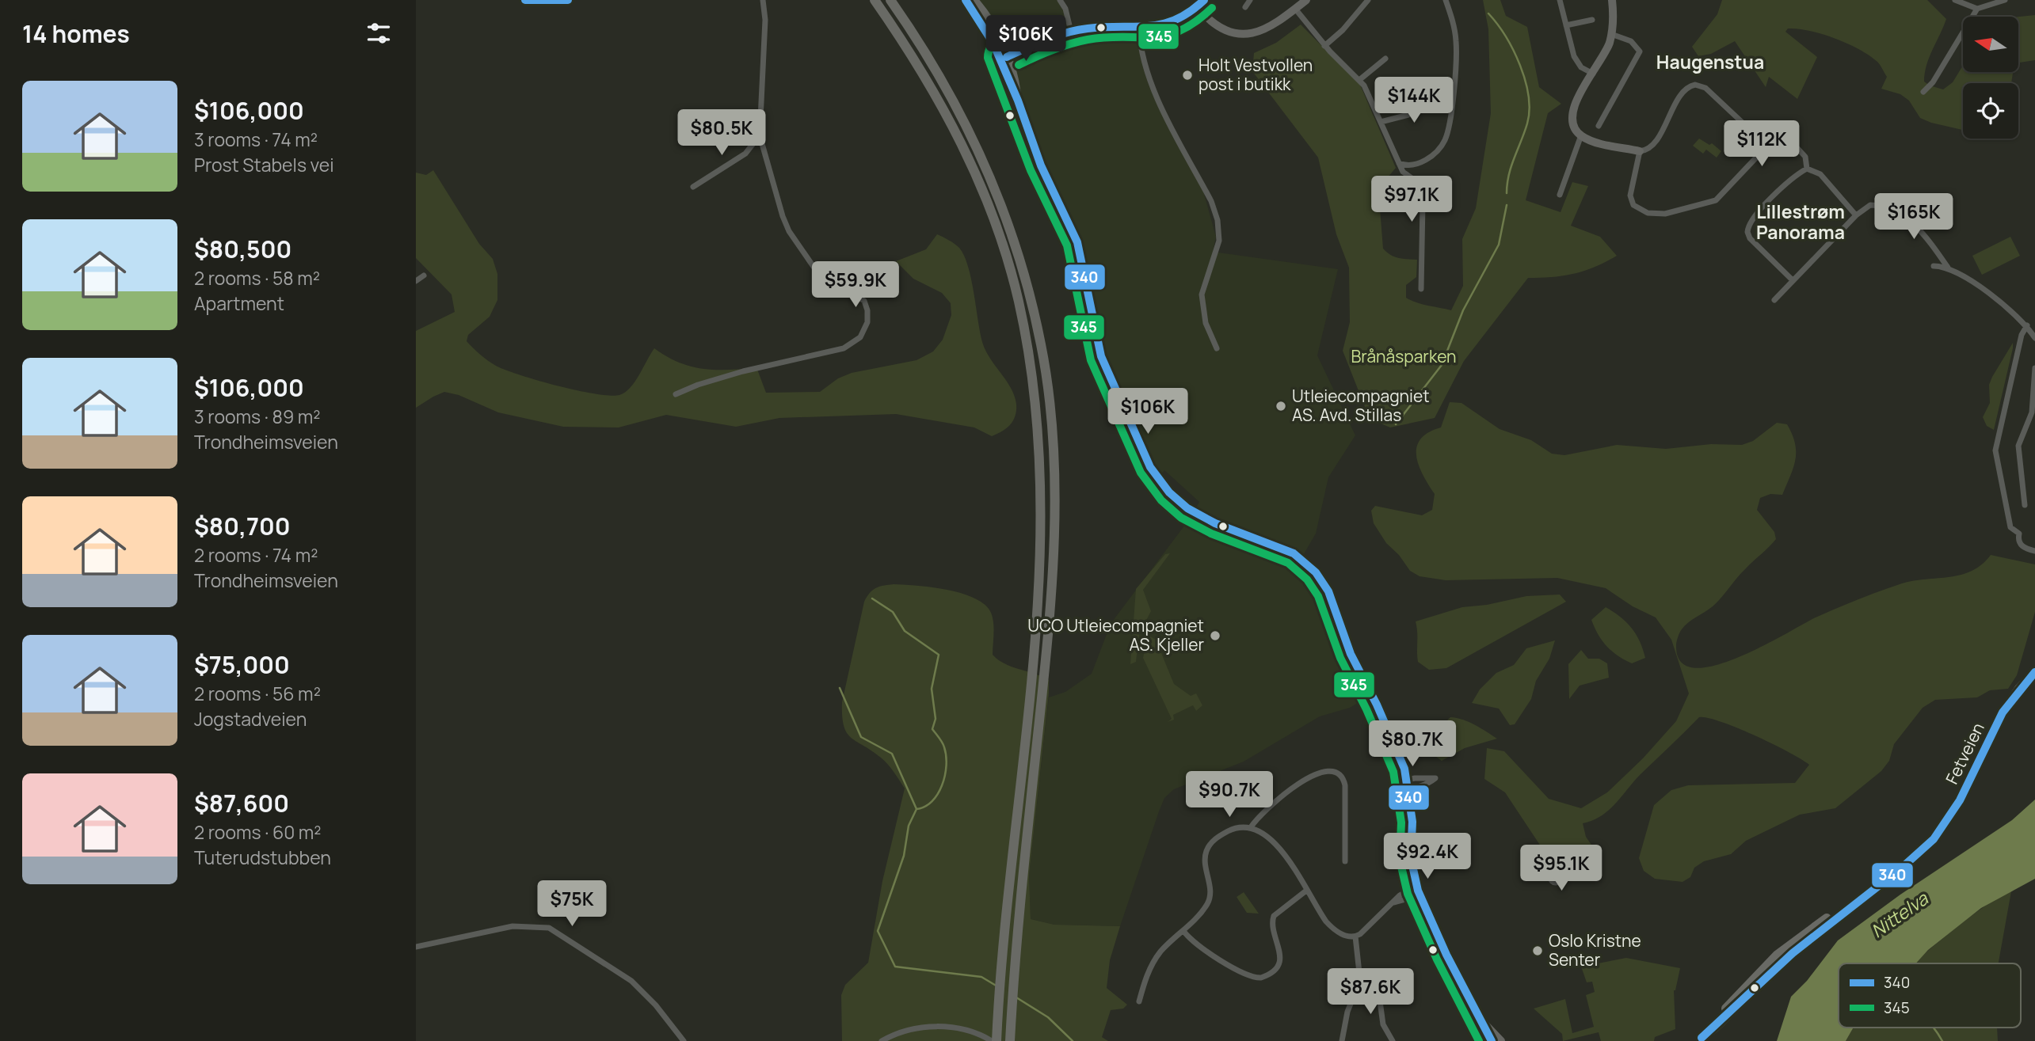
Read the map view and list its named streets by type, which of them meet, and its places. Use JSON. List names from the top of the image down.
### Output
{
  "streets": {
    "highway": ["Fetveien"]
  },
  "districts": ["Haugenstua", "Lillestrøm Panorama"],
  "water": ["Nittelva"],
  "parks": ["Brånåsparken"],
  "places": [
    "Holt Vestvollen post i butikk",
    "Utleiecompagniet AS. Avd. Stillas",
    "UCO Utleiecompagniet AS. Kjeller",
    "Oslo Kristne Senter"
  ],
  "lines": ["transit line 340", "transit line 345"],
  "legend": ["340", "345"],
  "north": "left",
  "page": {
    "heading": "14 homes",
    "price": [
      "$106K",
      "$144K",
      "$80.5K",
      "$112K",
      "$97.1K",
      "$165K",
      "$59.9K",
      "$106K",
      "$80.7K",
      "$90.7K",
      "$92.4K",
      "$95.1K",
      "$75K",
      "$87.6K"
    ],
    "list": [
      {
        "name": "$106,000",
        "note": "3 rooms · 74 m² · Prost Stabels vei"
      },
      {
        "name": "$80,500",
        "note": "2 rooms · 58 m² · Apartment"
      },
      {
        "name": "$106,000",
        "note": "3 rooms · 89 m² · Trondheimsveien"
      },
      {
        "name": "$80,700",
        "note": "2 rooms · 74 m² · Trondheimsveien"
      },
      {
        "name": "$75,000",
        "note": "2 rooms · 56 m² · Jogstadveien"
      },
      {
        "name": "$87,600",
        "note": "2 rooms · 60 m² · Tuterudstubben"
      }
    ]
  }
}
